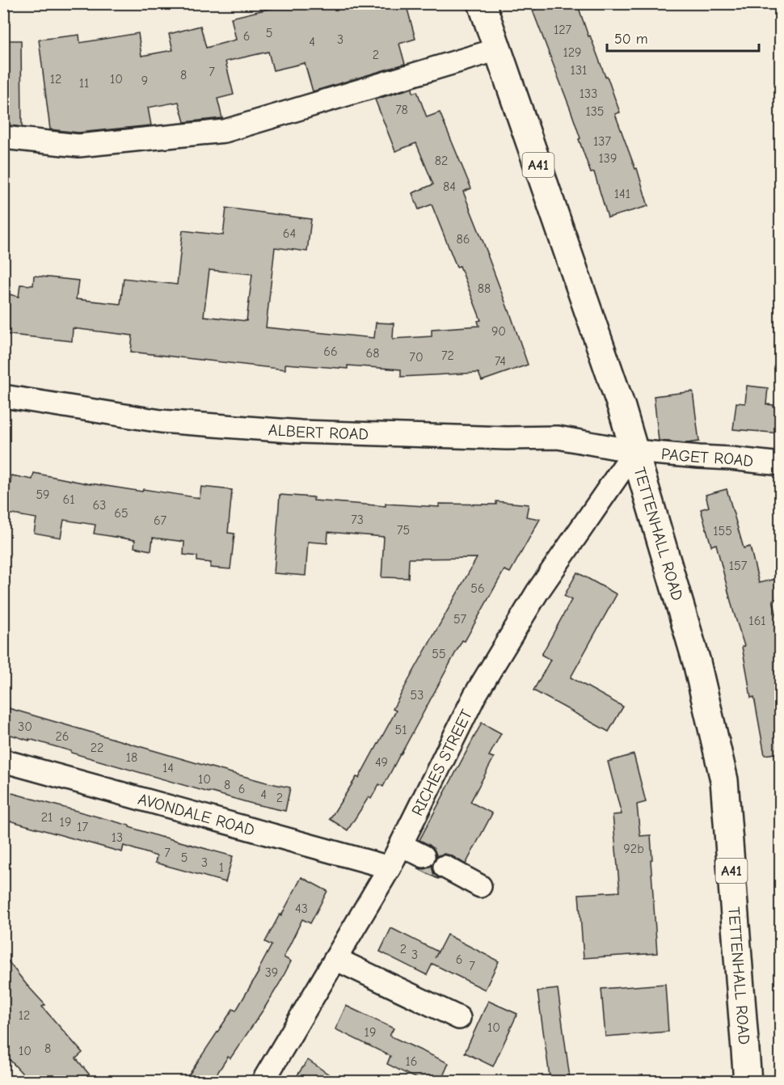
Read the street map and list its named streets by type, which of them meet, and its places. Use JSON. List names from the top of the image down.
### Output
{
  "streets": {
    "highway": ["A41", "TETTENHALL ROAD"],
    "street": [
      "ALBERT ROAD",
      "PAGET ROAD",
      "RICHES STREET",
      "AVONDALE ROAD"
    ]
  },
  "crossings": [
    ["ALBERT ROAD", "PAGET ROAD"],
    ["ALBERT ROAD", "TETTENHALL ROAD"],
    ["ALBERT ROAD", "RICHES STREET"],
    ["PAGET ROAD", "TETTENHALL ROAD"],
    ["PAGET ROAD", "RICHES STREET"],
    ["TETTENHALL ROAD", "RICHES STREET"],
    ["RICHES STREET", "AVONDALE ROAD"]
  ],
  "house_numbers": [
    "127",
    "5",
    "6",
    "3",
    "4",
    "129",
    "2",
    "131",
    "7",
    "8",
    "12",
    "10",
    "9",
    "11",
    "133",
    "78",
    "135",
    "137",
    "139",
    "82",
    "84",
    "141",
    "64",
    "86",
    "88",
    "90",
    "66",
    "68",
    "72",
    "70",
    "74",
    "59",
    "61",
    "63",
    "65",
    "73",
    "67",
    "75",
    "155",
    "157",
    "56",
    "57",
    "161",
    "55",
    "53",
    "30",
    "51",
    "26",
    "22",
    "18",
    "49",
    "14",
    "10",
    "8",
    "6",
    "4",
    "2",
    "21",
    "19",
    "17",
    "13",
    "92b",
    "7",
    "5",
    "3",
    "1",
    "43",
    "2",
    "3",
    "6",
    "7",
    "39",
    "12",
    "10",
    "19",
    "8",
    "10",
    "16"
  ],
  "scale_bar": "50 m"
}
